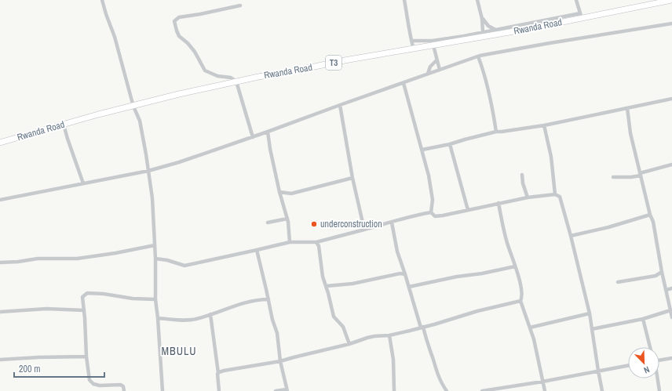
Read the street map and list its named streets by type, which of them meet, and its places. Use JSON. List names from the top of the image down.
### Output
{
  "streets": {
    "highway": ["Rwanda Road", "T3"]
  },
  "districts": ["MBULU"],
  "places": ["underconstruction"],
  "scale_bar": "200 m",
  "north": "bottom right"
}
